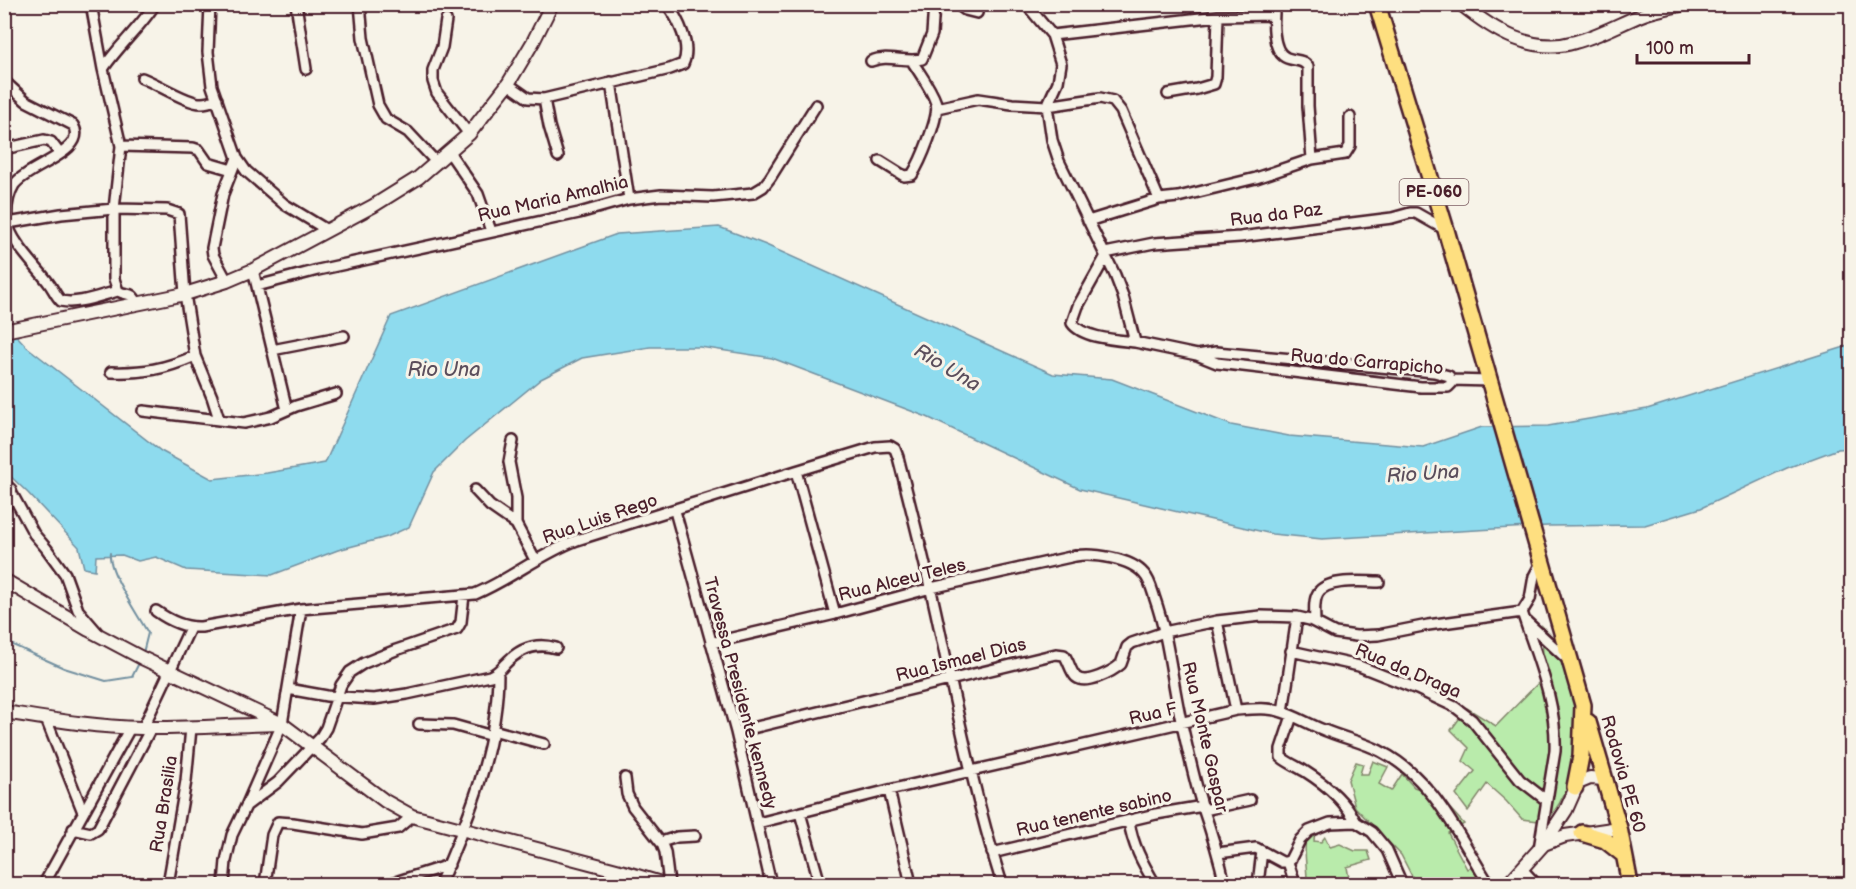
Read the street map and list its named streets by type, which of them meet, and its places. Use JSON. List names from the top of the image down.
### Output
{
  "streets": {
    "main road": ["PE-060", "Rodovia PE 60"],
    "street": [
      "Rua Maria Amalhia",
      "Rua da Paz",
      "Rua do Carrapicho",
      "Rua Luis Rego",
      "Rua Alceu Teles",
      "Rua Ismael Dias",
      "Rua da Draga",
      "Travessa Presidente kennedy",
      "Rua F",
      "Rua Monte Gaspar",
      "Rua Brasilia",
      "Rua tenente sabino"
    ]
  },
  "crossings": [
    ["PE-060", "Rua da Paz"],
    ["PE-060", "Rodovia PE 60"],
    ["Rua Luis Rego", "Rua Alceu Teles"],
    ["Rua Luis Rego", "Travessa Presidente kennedy"],
    ["Rua Alceu Teles", "Rua Ismael Dias"],
    ["Rua Alceu Teles", "Travessa Presidente kennedy"],
    ["Rua Alceu Teles", "Rua Monte Gaspar"],
    ["Rua Ismael Dias", "Travessa Presidente kennedy"],
    ["Rua Ismael Dias", "Rua Monte Gaspar"],
    ["Travessa Presidente kennedy", "Rua F"],
    ["Rua F", "Rua Monte Gaspar"],
    ["Rua Monte Gaspar", "Rua tenente sabino"]
  ],
  "water": ["Rio Una"],
  "scale_bar": "100 m"
}
